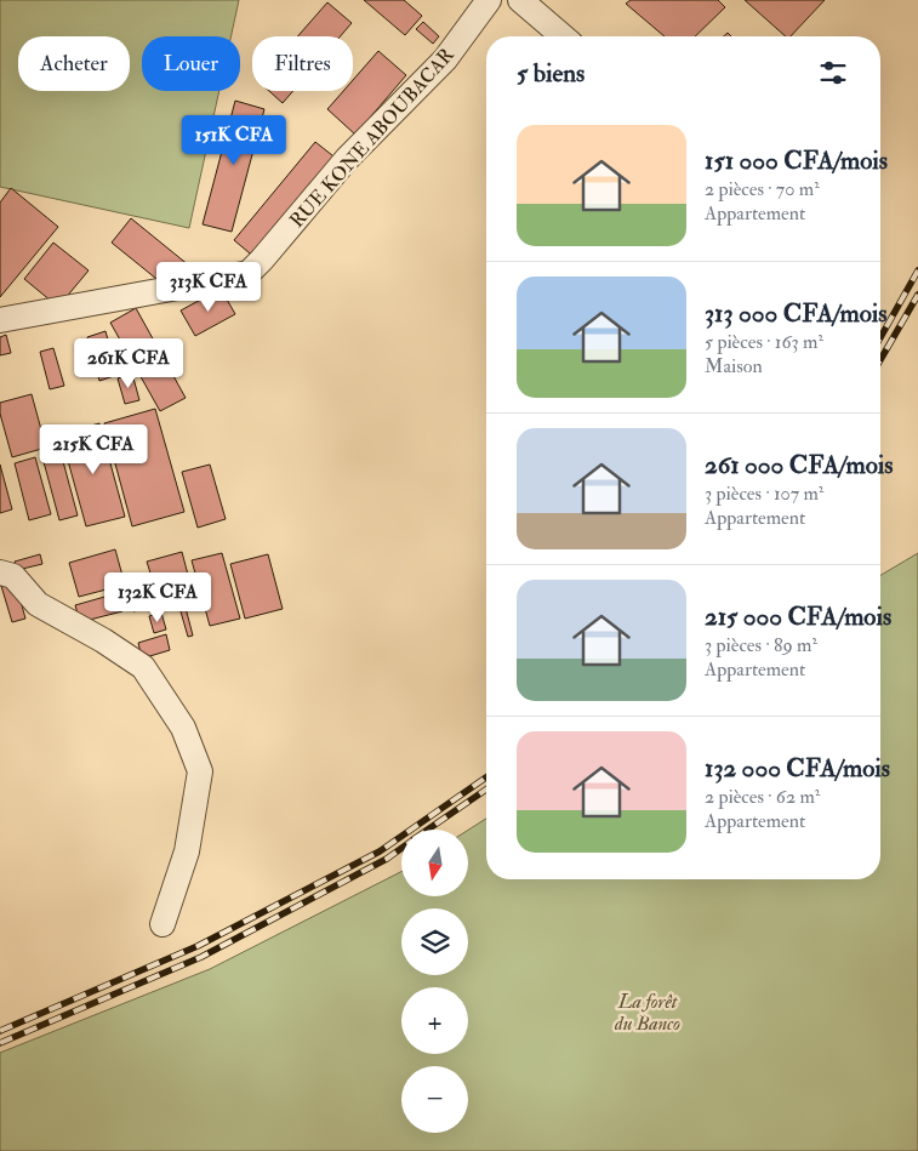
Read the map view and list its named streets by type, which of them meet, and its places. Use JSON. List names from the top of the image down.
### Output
{
  "streets": {
    "street": ["RUE KONE ABOUBACAR"]
  },
  "parks": ["La forêt du Banco"],
  "north": "bottom",
  "page": {
    "chip": ["Acheter", "Louer", "Filtres"],
    "heading": "5 biens",
    "list": [
      {
        "name": "151 000 CFA/mois",
        "note": "2 pièces · 70 m² · Appartement"
      },
      {
        "name": "313 000 CFA/mois",
        "note": "5 pièces · 163 m² · Maison"
      },
      {
        "name": "261 000 CFA/mois",
        "note": "3 pièces · 107 m² · Appartement"
      },
      {
        "name": "215 000 CFA/mois",
        "note": "3 pièces · 89 m² · Appartement"
      },
      {
        "name": "132 000 CFA/mois",
        "note": "2 pièces · 62 m² · Appartement"
      }
    ],
    "price": [
      "151K CFA",
      "313K CFA",
      "261K CFA",
      "215K CFA",
      "132K CFA"
    ],
    "map_buttons": ["+", "−"]
  }
}
